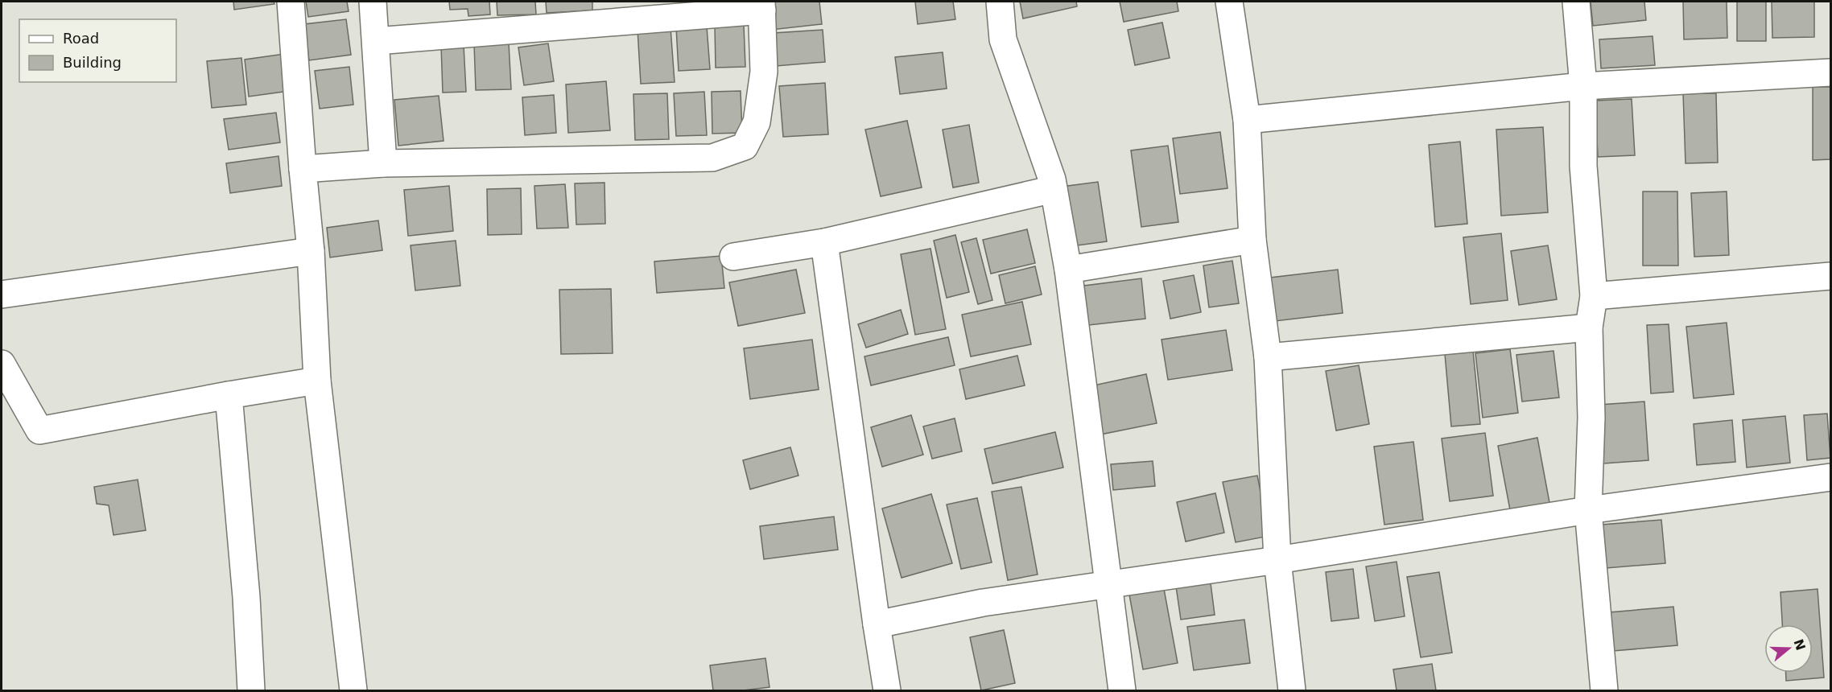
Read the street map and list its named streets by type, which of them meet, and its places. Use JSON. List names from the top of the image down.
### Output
{
  "legend": ["Road", "Building"],
  "north": "right"
}
